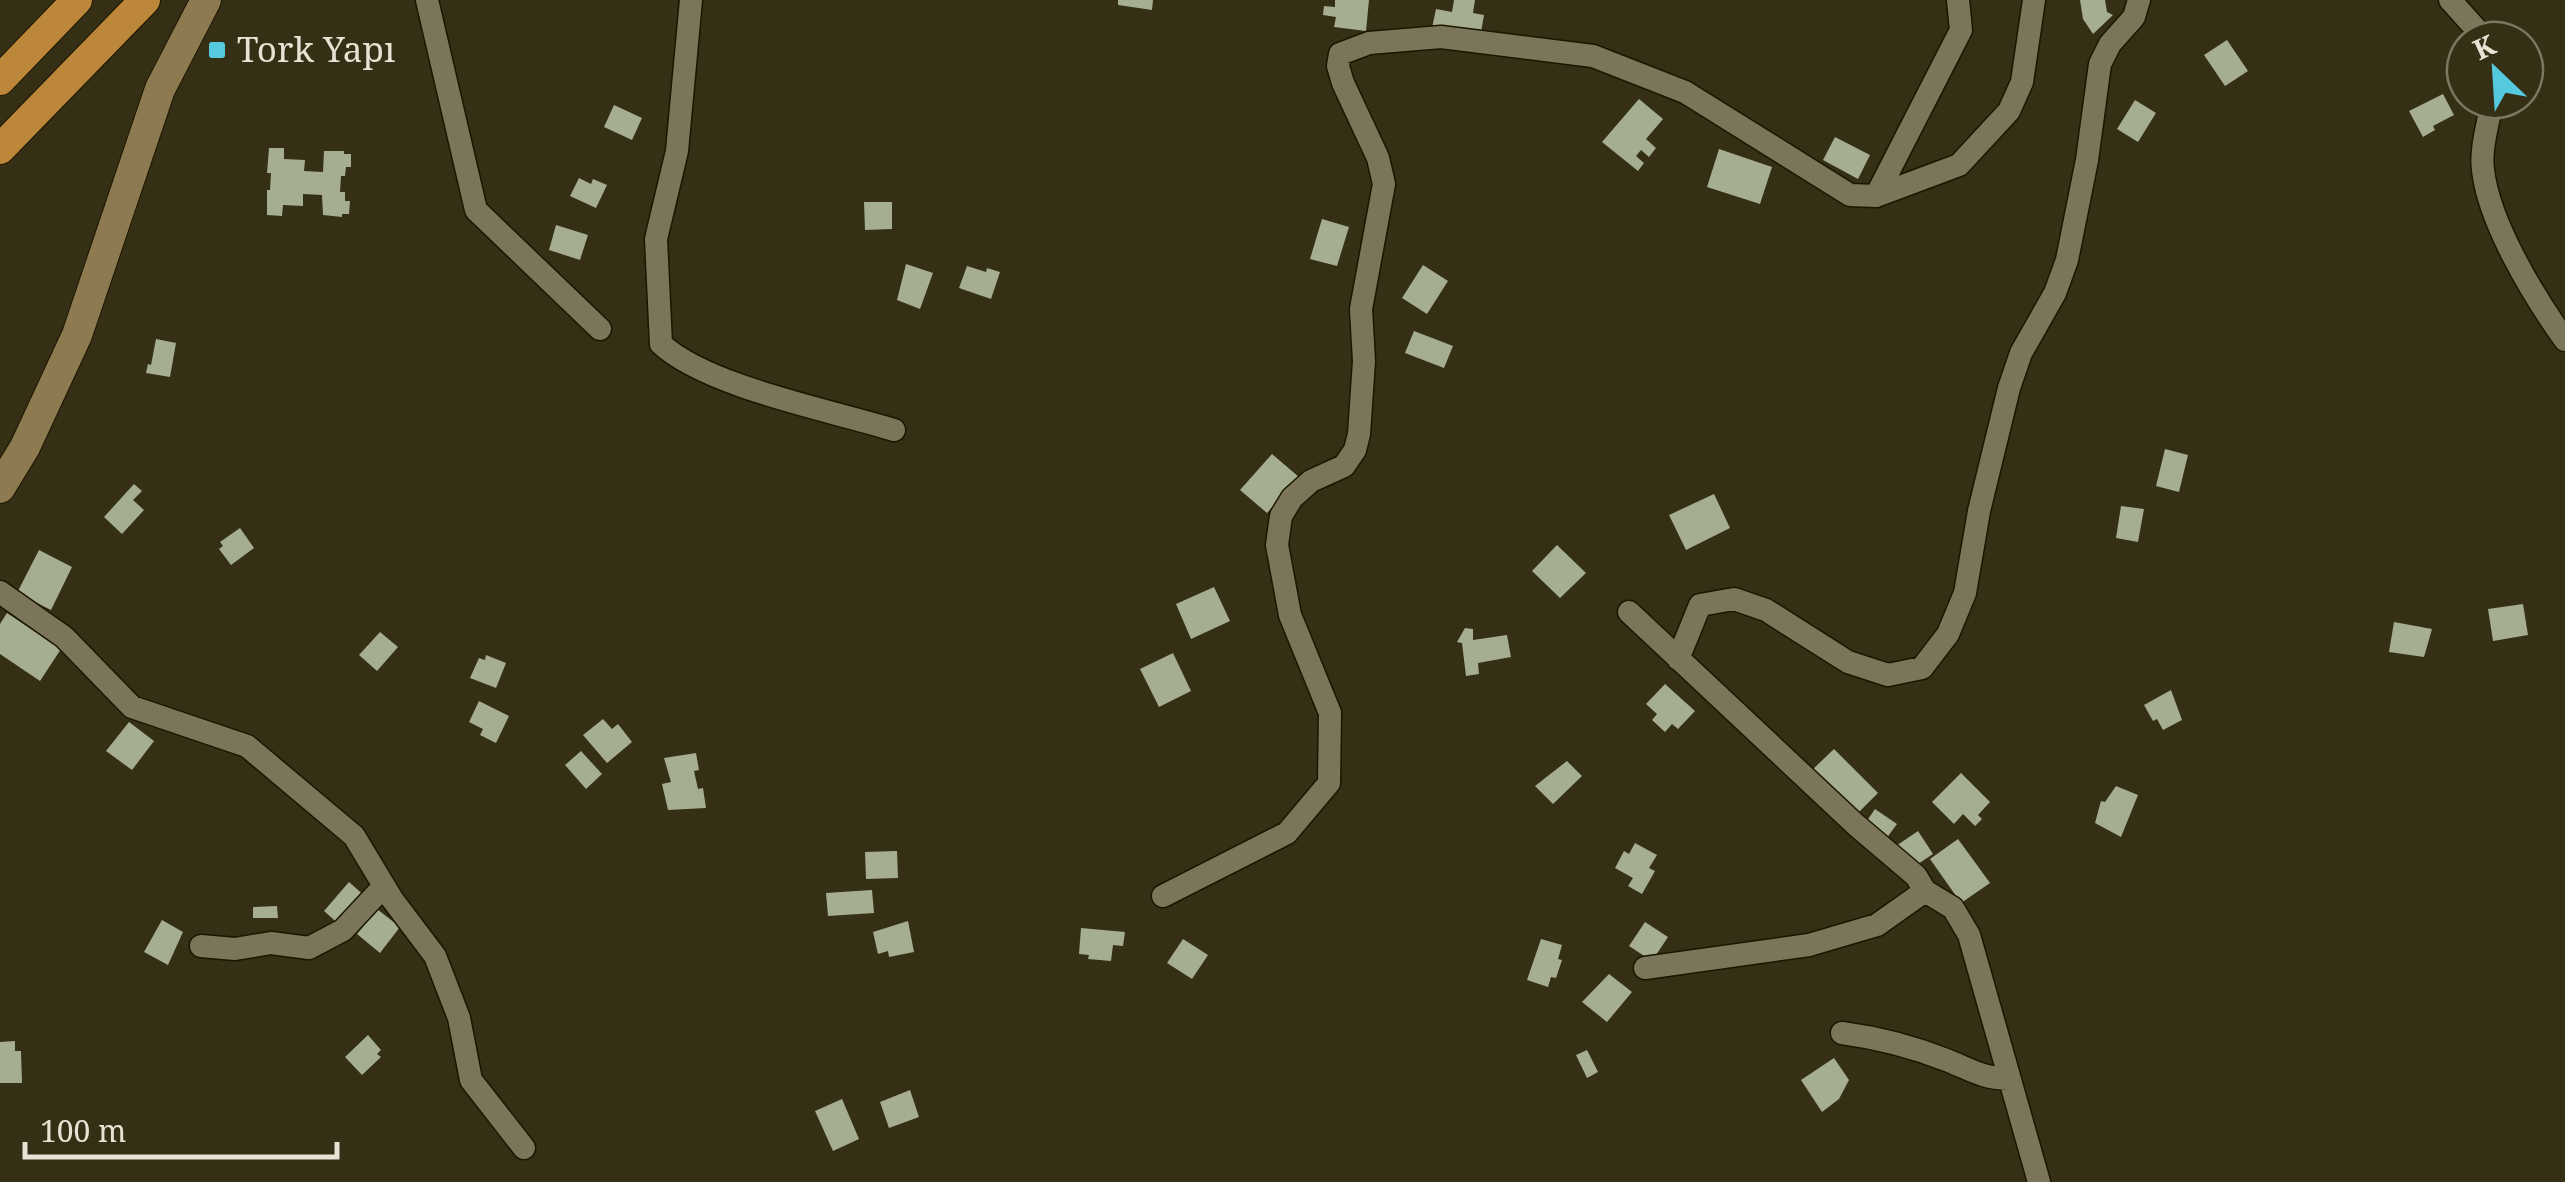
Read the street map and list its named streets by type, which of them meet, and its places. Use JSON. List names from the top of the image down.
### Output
{
  "places": {
    "transit": ["Tork Yapı"]
  },
  "scale_bar": "100 m",
  "north": "top left"
}
